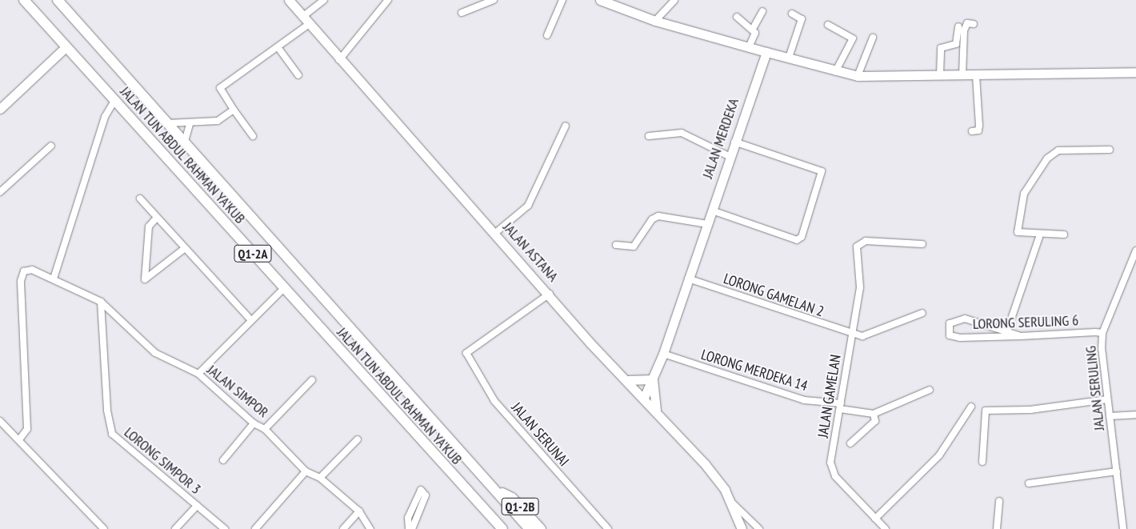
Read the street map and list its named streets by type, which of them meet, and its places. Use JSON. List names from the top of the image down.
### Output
{
  "streets": {
    "main road": ["JALAN TUN ABDUL RAHMAN YA'KUB", "Q1-2A", "Q1-2B"],
    "street": [
      "JALAN MERDEKA",
      "JALAN ASTANA",
      "LORONG GAMELAN 2",
      "LORONG SERULING 6",
      "LORONG MERDEKA 14",
      "JALAN SERULING",
      "JALAN SIMPOR",
      "JALAN GAMELAN",
      "JALAN SERUNAI",
      "LORONG SIMPOR 3"
    ]
  },
  "crossings": [
    ["JALAN MERDEKA", "JALAN ASTANA"],
    ["JALAN MERDEKA", "LORONG GAMELAN 2"],
    ["JALAN MERDEKA", "LORONG MERDEKA 14"],
    ["JALAN TUN ABDUL RAHMAN YA'KUB", "Q1-2A"],
    ["JALAN TUN ABDUL RAHMAN YA'KUB", "Q1-2B"],
    ["JALAN ASTANA", "JALAN SERUNAI"],
    ["LORONG GAMELAN 2", "JALAN GAMELAN"],
    ["LORONG SERULING 6", "JALAN SERULING"],
    ["LORONG MERDEKA 14", "JALAN GAMELAN"],
    ["JALAN SIMPOR", "LORONG SIMPOR 3"]
  ]
}
